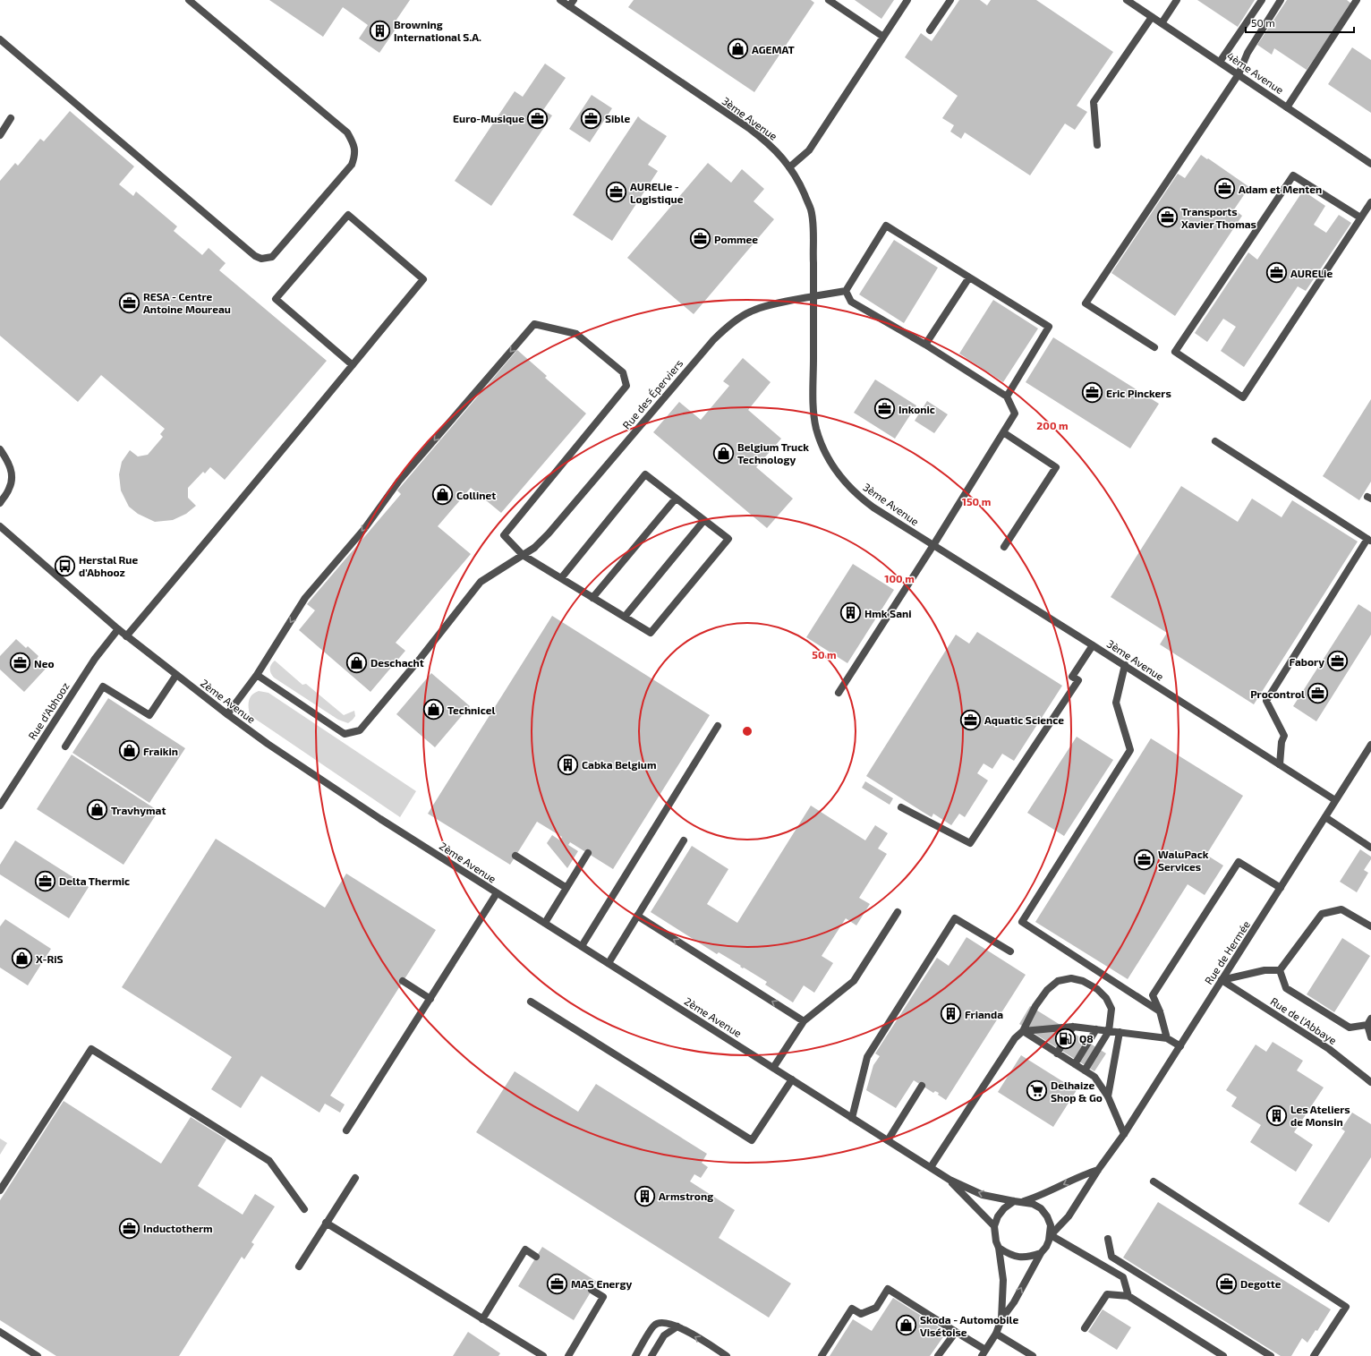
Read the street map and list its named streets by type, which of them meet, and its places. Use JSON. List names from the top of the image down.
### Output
{
  "streets": {
    "street": [
      "4ème Avenue",
      "3ème Avenue",
      "Rue des Éperviers",
      "2ème Avenue",
      "Rue d'Abhooz",
      "Rue de Hermée",
      "Rue de l'Abbaye"
    ]
  },
  "crossings": [
    ["3ème Avenue", "Rue des Éperviers"],
    ["3ème Avenue", "Rue de Hermée"],
    ["2ème Avenue", "Rue d'Abhooz"],
    ["2ème Avenue", "Rue de Hermée"],
    ["Rue de Hermée", "Rue de l'Abbaye"]
  ],
  "places": {
    "building": [
      "Browning International S.A.",
      "Hmk Sani",
      "Cabka Belgium",
      "Frianda",
      "Les Ateliers de Monsin",
      "Armstrong"
    ],
    "shop": [
      "AGEMAT",
      "Belgium Truck Technology",
      "Collinet",
      "Deschacht",
      "Technicel",
      "Fraikin",
      "Travhymat",
      "X-RiS",
      "Skoda - Automobile Visétoise"
    ],
    "office": [
      "Euro-Musique",
      "Sible",
      "Adam et Menten",
      "AURELie - Logistique",
      "Transports Xavier Thomas",
      "Pommee",
      "AURELie",
      "RESA - Centre Antoine Moureau",
      "Eric Pinckers",
      "Inkonic",
      "Fabory",
      "Neo",
      "Procontrol",
      "Aquatic Science",
      "WaluPack Services",
      "Delta Thermic",
      "Inductotherm",
      "MAS Energy",
      "Degotte"
    ],
    "bus stop": ["Herstal Rue d'Abhooz"],
    "fuel station": ["Q8"],
    "supermarket": ["Delhaize Shop & Go"]
  },
  "scale_bar": "50 m",
  "rings": [
    "200 m",
    "150 m",
    "100 m",
    "50 m"
  ]
}
